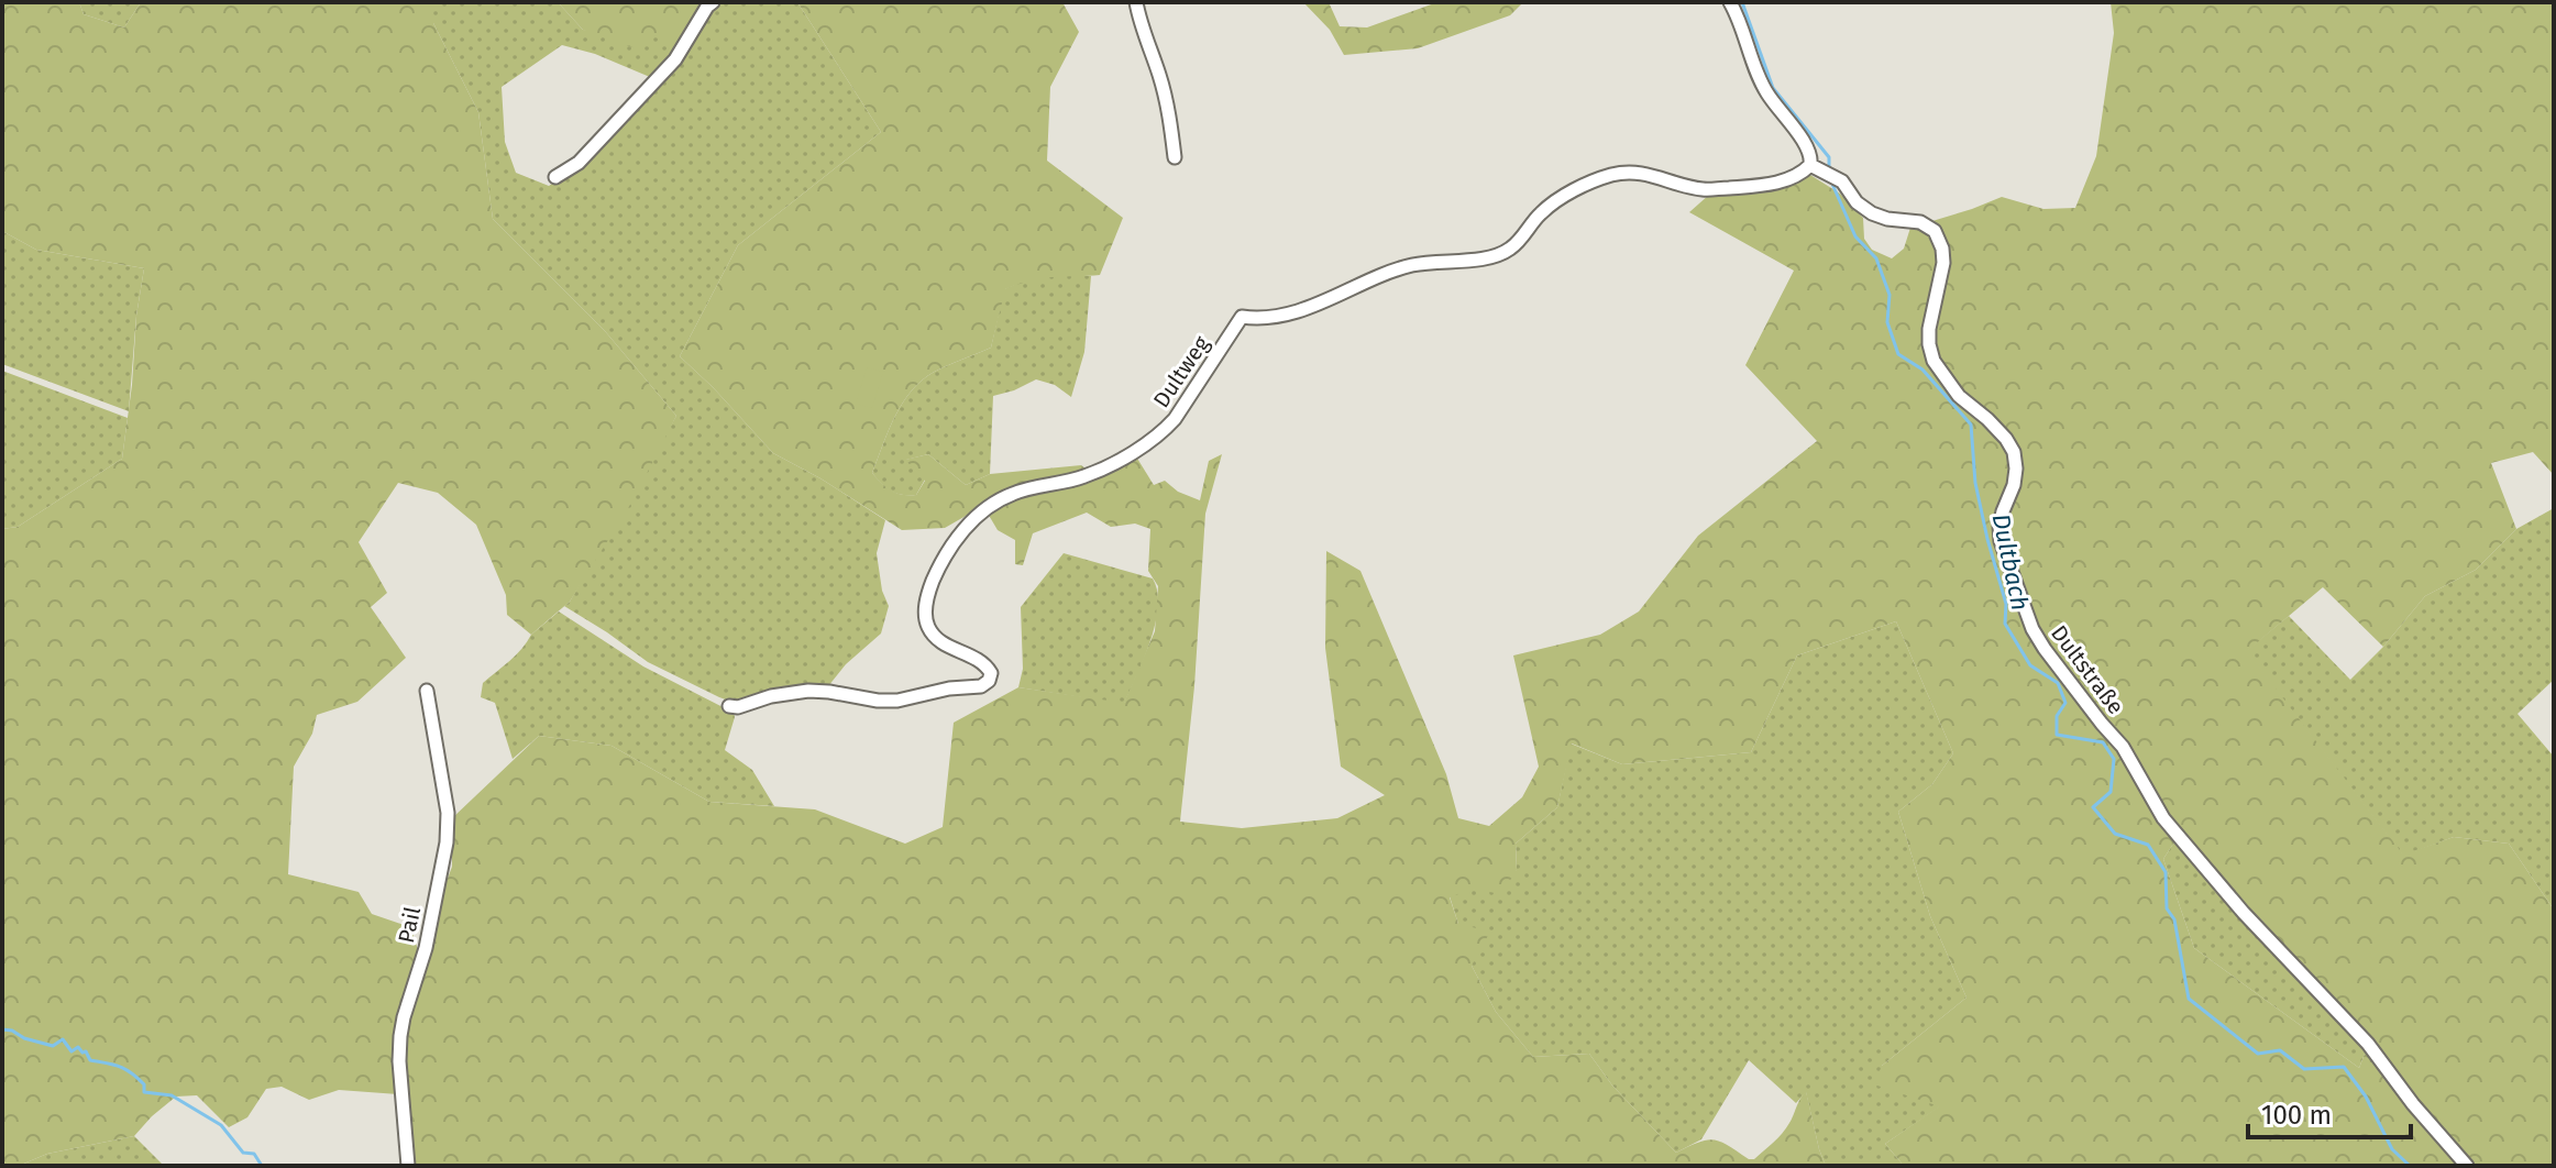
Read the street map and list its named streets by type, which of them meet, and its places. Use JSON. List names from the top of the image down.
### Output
{
  "streets": {
    "street": ["Dultweg", "Dultstraße", "Pail"]
  },
  "crossings": [
    ["Dultweg", "Dultstraße"]
  ],
  "water": ["Dultbach"],
  "scale_bar": "100 m"
}
